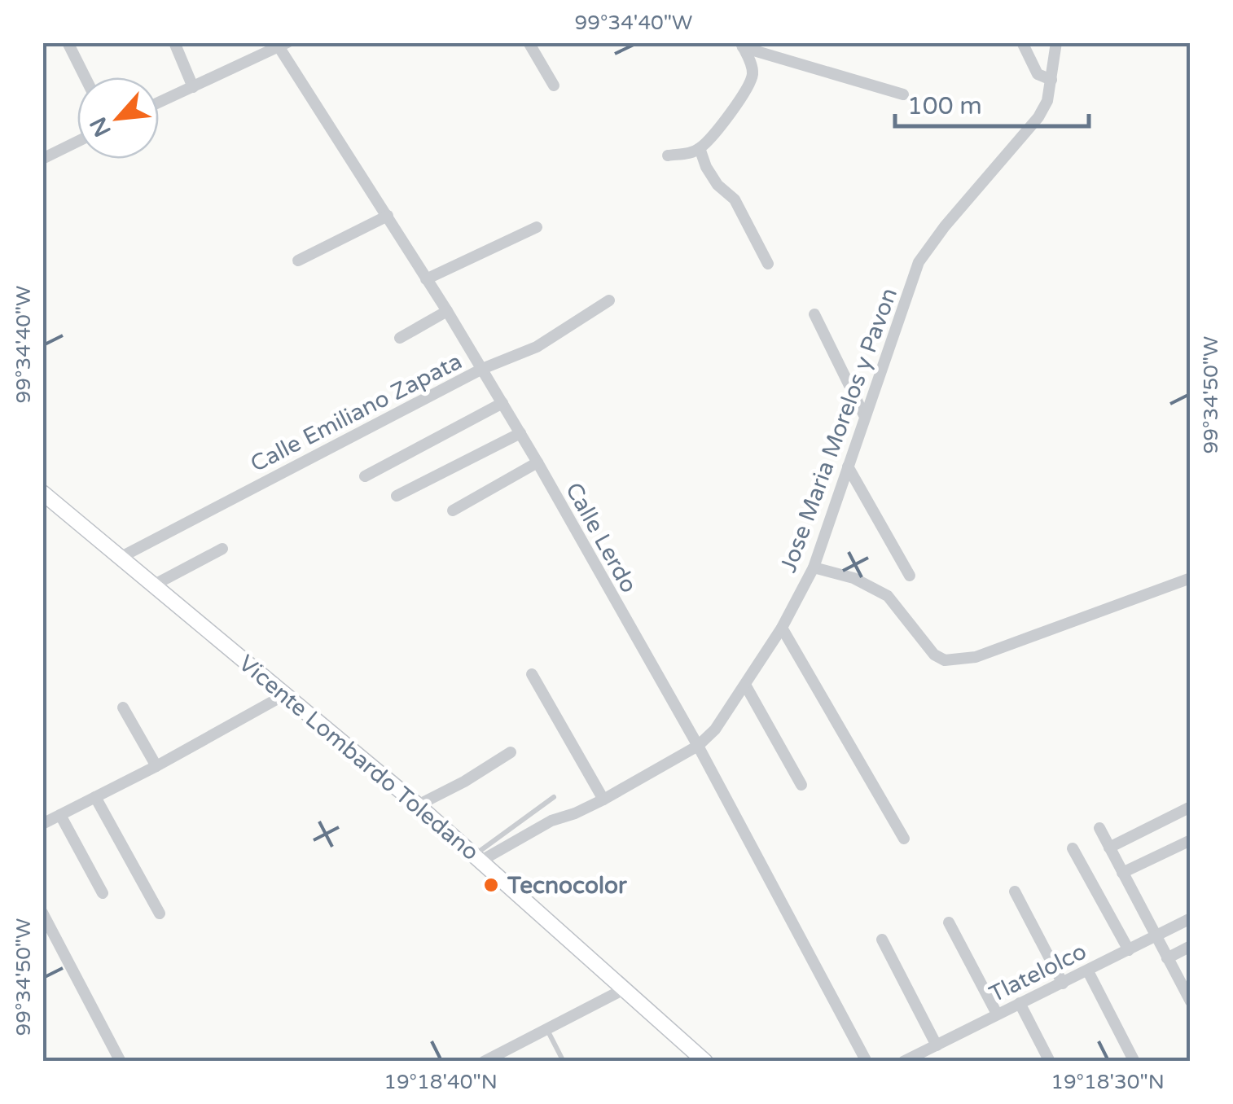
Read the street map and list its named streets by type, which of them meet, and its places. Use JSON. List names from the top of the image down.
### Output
{
  "streets": {
    "main road": ["Vicente Lombardo Toledano"],
    "street": [
      "Calle Emiliano Zapata",
      "Jose Maria Morelos y Pavon",
      "Calle Lerdo",
      "Tlatelolco"
    ]
  },
  "crossings": [
    ["Calle Emiliano Zapata", "Calle Lerdo"],
    ["Calle Emiliano Zapata", "Vicente Lombardo Toledano"],
    ["Jose Maria Morelos y Pavon", "Calle Lerdo"],
    ["Jose Maria Morelos y Pavon", "Vicente Lombardo Toledano"]
  ],
  "places": ["Tecnocolor"],
  "scale_bar": "100 m",
  "north": "bottom left",
  "coordinates": [
    "99°34'40\"W",
    "99°34'50\"W",
    "19°18'40\"N",
    "19°18'30\"N"
  ]
}
